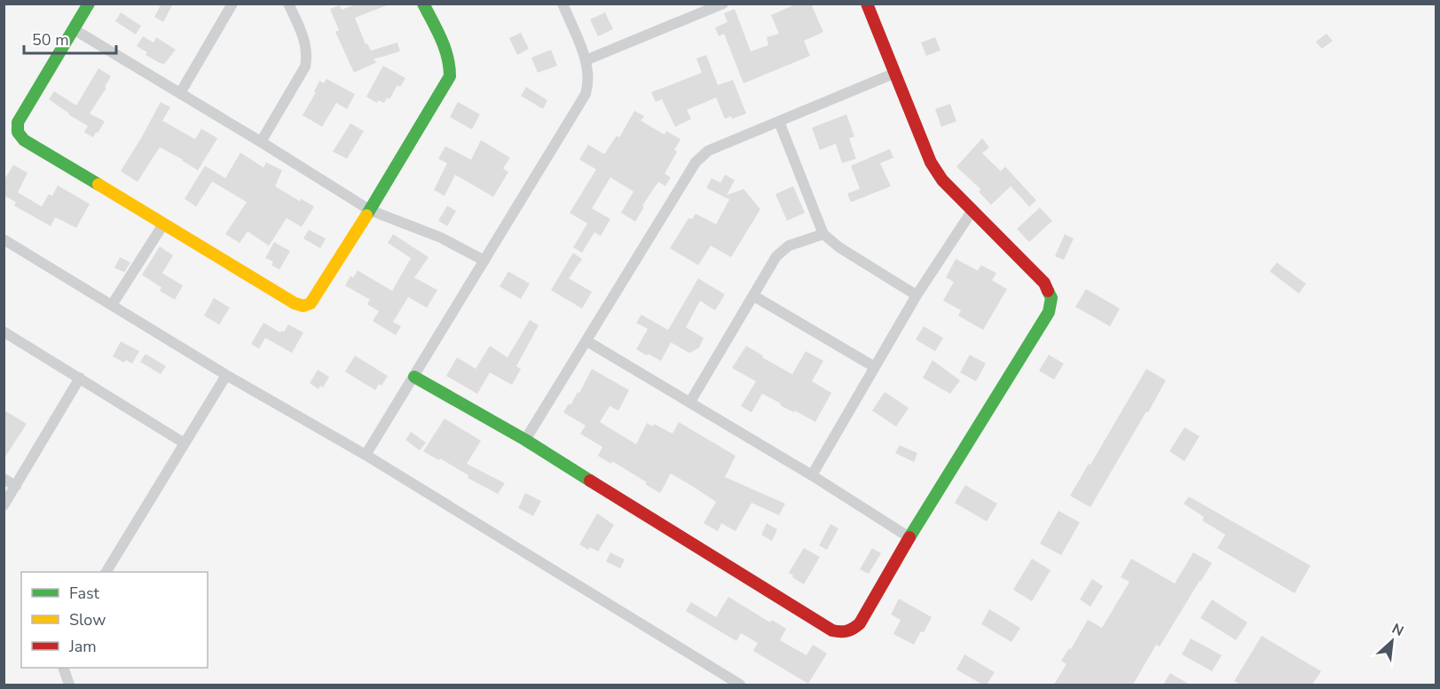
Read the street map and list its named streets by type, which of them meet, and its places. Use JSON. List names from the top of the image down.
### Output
{
  "legend": ["Fast", "Slow", "Jam"],
  "scale_bar": "50 m",
  "north": "top right"
}
